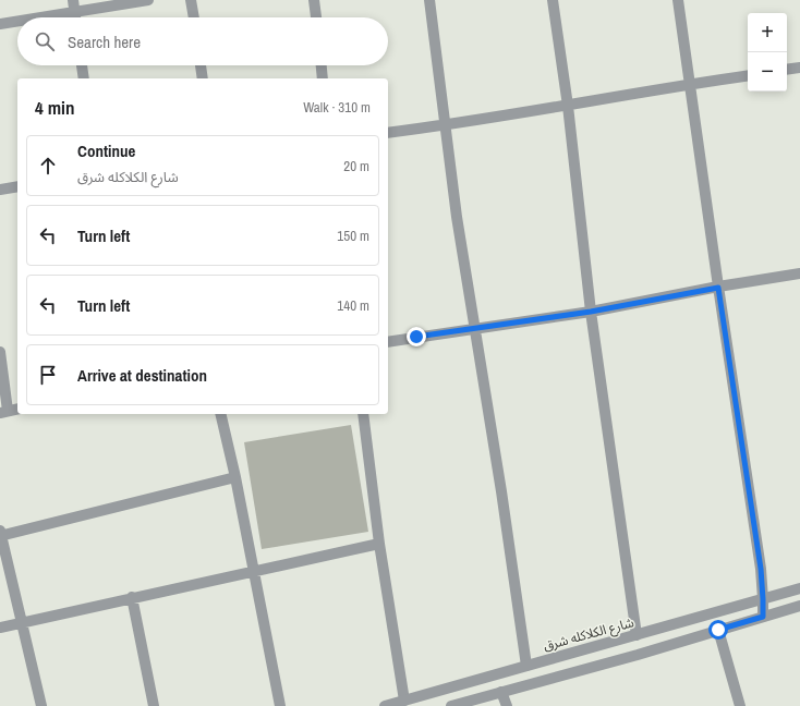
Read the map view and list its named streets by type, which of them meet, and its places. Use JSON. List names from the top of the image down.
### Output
{
  "streets": {
    "street": ["شارع الكلاكله شرق"]
  },
  "page": {
    "map_buttons": ["+", "−"],
    "search": "Search here",
    "heading": ["4 min", "Walk · 310 m"],
    "list": [
      ["Continue", "شارع الكلاكله شرق", "20 m"],
      ["Turn left", "150 m"],
      ["Turn left", "140 m"],
      "Arrive at destination"
    ]
  }
}
